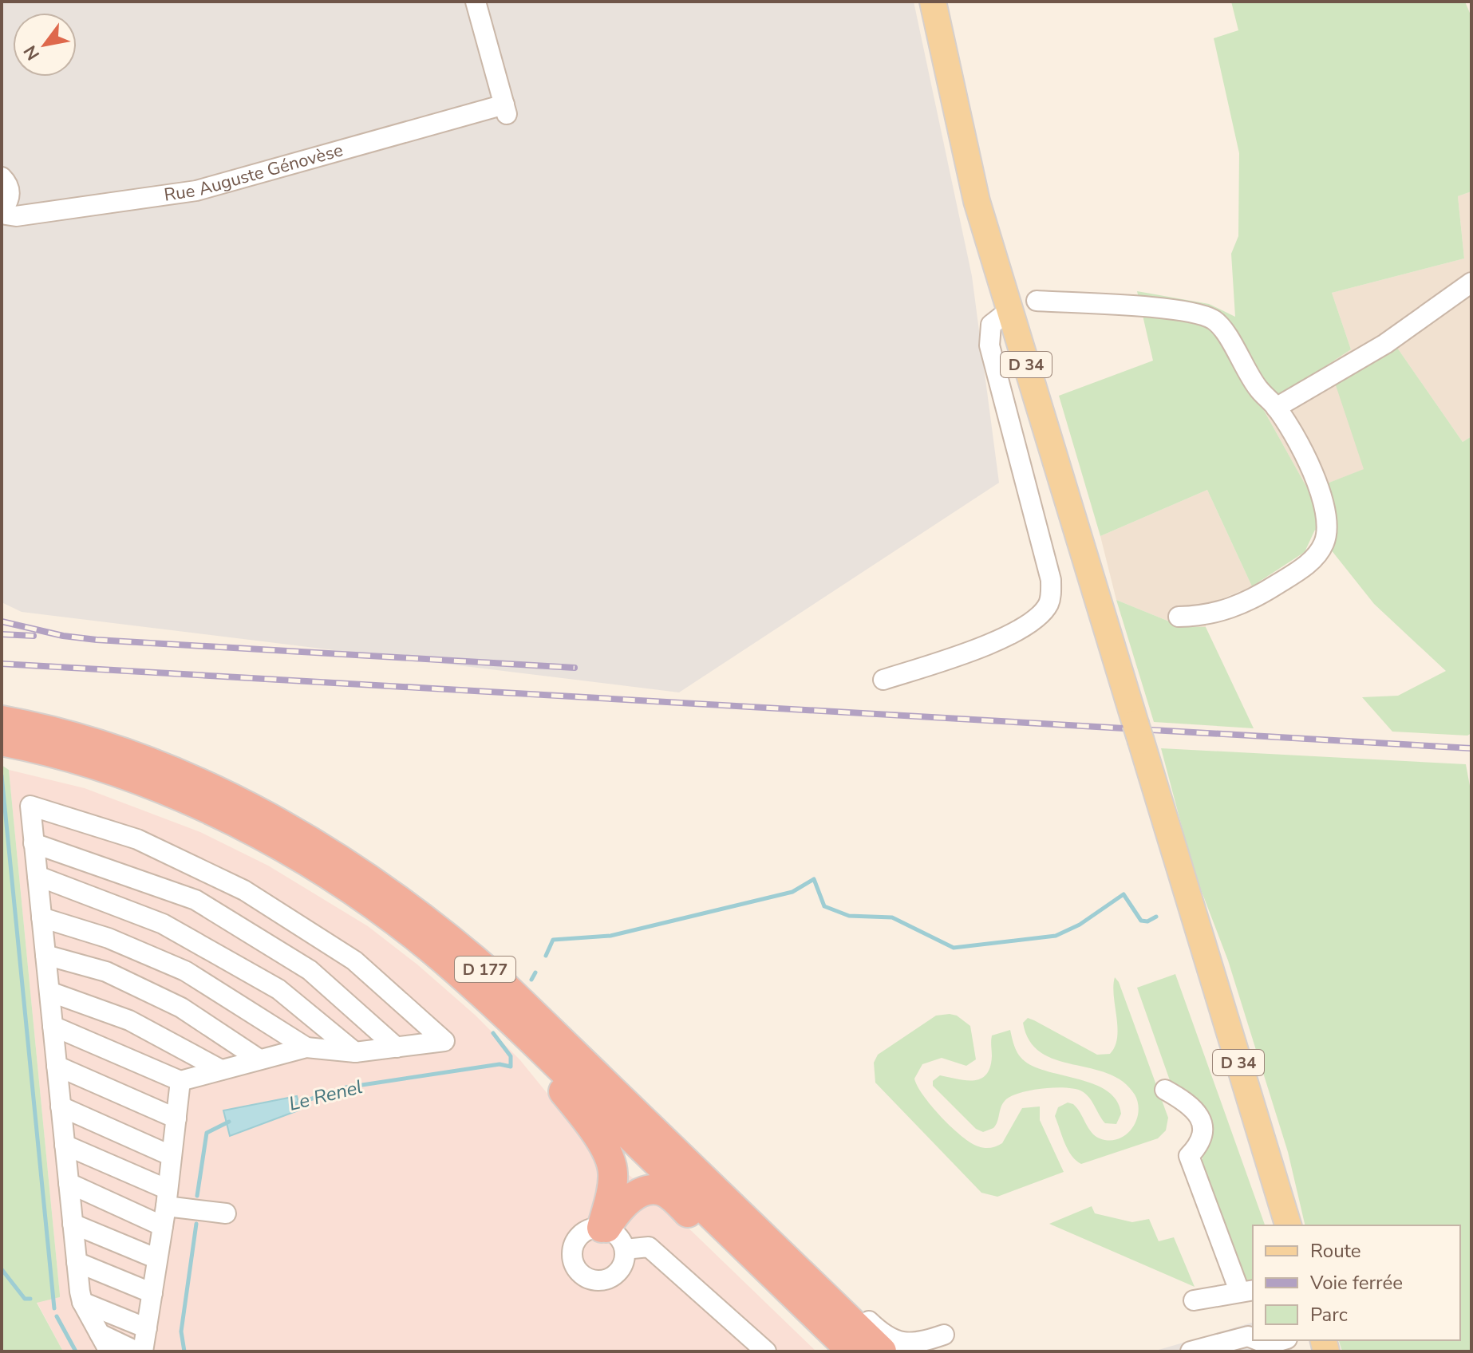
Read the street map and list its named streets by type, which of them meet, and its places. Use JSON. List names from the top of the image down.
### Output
{
  "streets": {
    "highway": ["D 177"],
    "main road": ["D 34"],
    "street": ["Rue Auguste Génovèse"]
  },
  "water": ["Le Renel"],
  "legend": ["Route", "Voie ferrée", "Parc"],
  "north": "bottom left"
}
